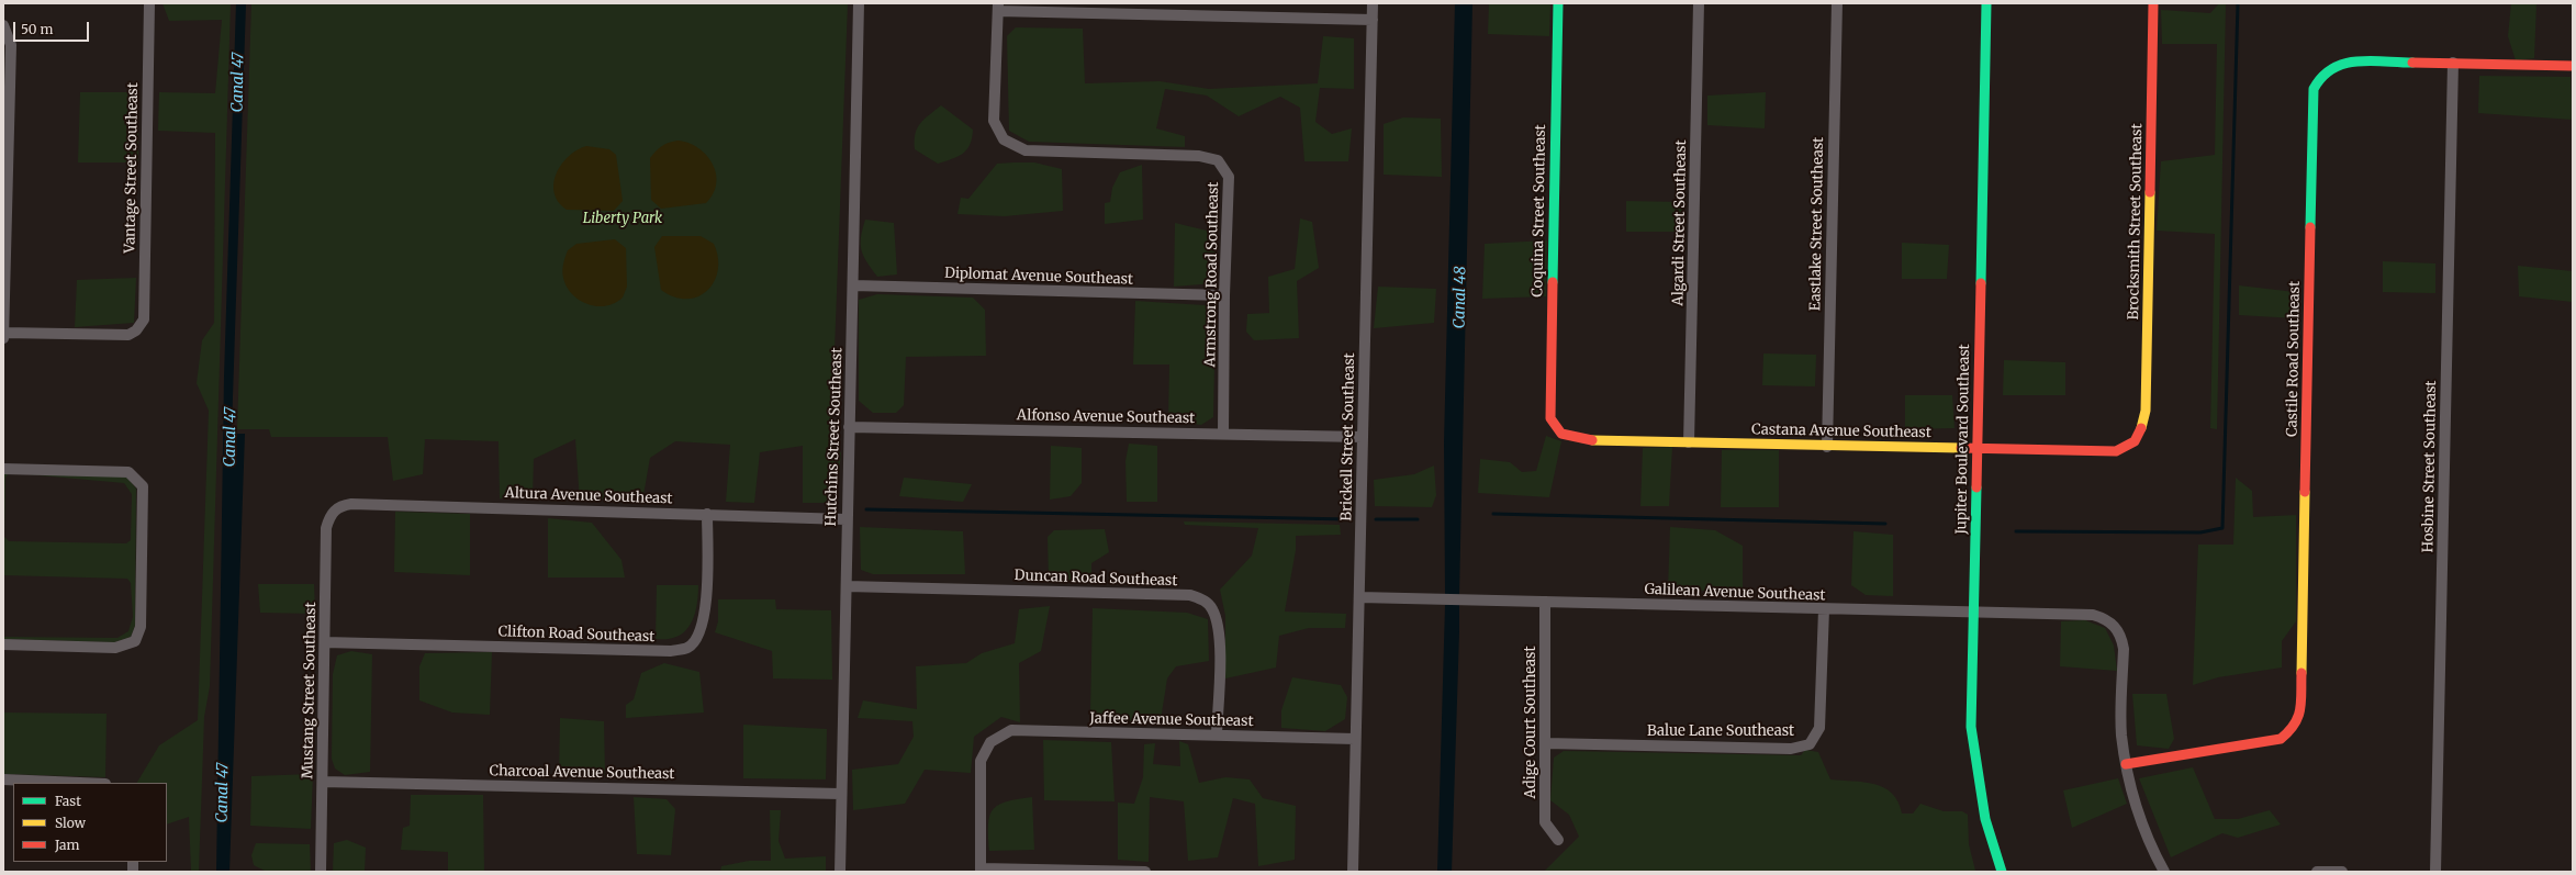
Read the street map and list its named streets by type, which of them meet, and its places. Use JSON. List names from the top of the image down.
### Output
{
  "streets": {
    "street": [
      "Vantage Street Southeast",
      "Coquina Street Southeast",
      "Brocksmith Street Southeast",
      "Algardi Street Southeast",
      "Eastlake Street Southeast",
      "Armstrong Road Southeast",
      "Diplomat Avenue Southeast",
      "Castile Road Southeast",
      "Alfonso Avenue Southeast",
      "Castana Avenue Southeast",
      "Hutchins Street Southeast",
      "Brickell Street Southeast",
      "Jupiter Boulevard Southeast",
      "Hosbine Street Southeast",
      "Altura Avenue Southeast",
      "Duncan Road Southeast",
      "Galilean Avenue Southeast",
      "Clifton Road Southeast",
      "Mustang Street Southeast",
      "Jaffee Avenue Southeast",
      "Adige Court Southeast",
      "Balue Lane Southeast",
      "Charcoal Avenue Southeast"
    ]
  },
  "crossings": [
    ["Coquina Street Southeast", "Castana Avenue Southeast"],
    ["Brocksmith Street Southeast", "Castana Avenue Southeast"],
    ["Algardi Street Southeast", "Castana Avenue Southeast"],
    ["Eastlake Street Southeast", "Castana Avenue Southeast"],
    ["Armstrong Road Southeast", "Diplomat Avenue Southeast"],
    ["Armstrong Road Southeast", "Alfonso Avenue Southeast"],
    ["Diplomat Avenue Southeast", "Hutchins Street Southeast"],
    ["Castile Road Southeast", "Hosbine Street Southeast"],
    ["Castile Road Southeast", "Galilean Avenue Southeast"],
    ["Alfonso Avenue Southeast", "Hutchins Street Southeast"],
    ["Alfonso Avenue Southeast", "Brickell Street Southeast"],
    ["Castana Avenue Southeast", "Jupiter Boulevard Southeast"],
    ["Hutchins Street Southeast", "Altura Avenue Southeast"],
    ["Hutchins Street Southeast", "Duncan Road Southeast"],
    ["Hutchins Street Southeast", "Charcoal Avenue Southeast"],
    ["Brickell Street Southeast", "Galilean Avenue Southeast"],
    ["Brickell Street Southeast", "Jaffee Avenue Southeast"],
    ["Jupiter Boulevard Southeast", "Galilean Avenue Southeast"],
    ["Altura Avenue Southeast", "Clifton Road Southeast"],
    ["Altura Avenue Southeast", "Mustang Street Southeast"],
    ["Duncan Road Southeast", "Jaffee Avenue Southeast"],
    ["Galilean Avenue Southeast", "Adige Court Southeast"],
    ["Galilean Avenue Southeast", "Balue Lane Southeast"],
    ["Clifton Road Southeast", "Mustang Street Southeast"],
    ["Mustang Street Southeast", "Charcoal Avenue Southeast"],
    ["Adige Court Southeast", "Balue Lane Southeast"]
  ],
  "water": ["Canal 47", "Canal 48"],
  "parks": ["Liberty Park"],
  "legend": ["Fast", "Slow", "Jam"],
  "scale_bar": "50 m"
}
